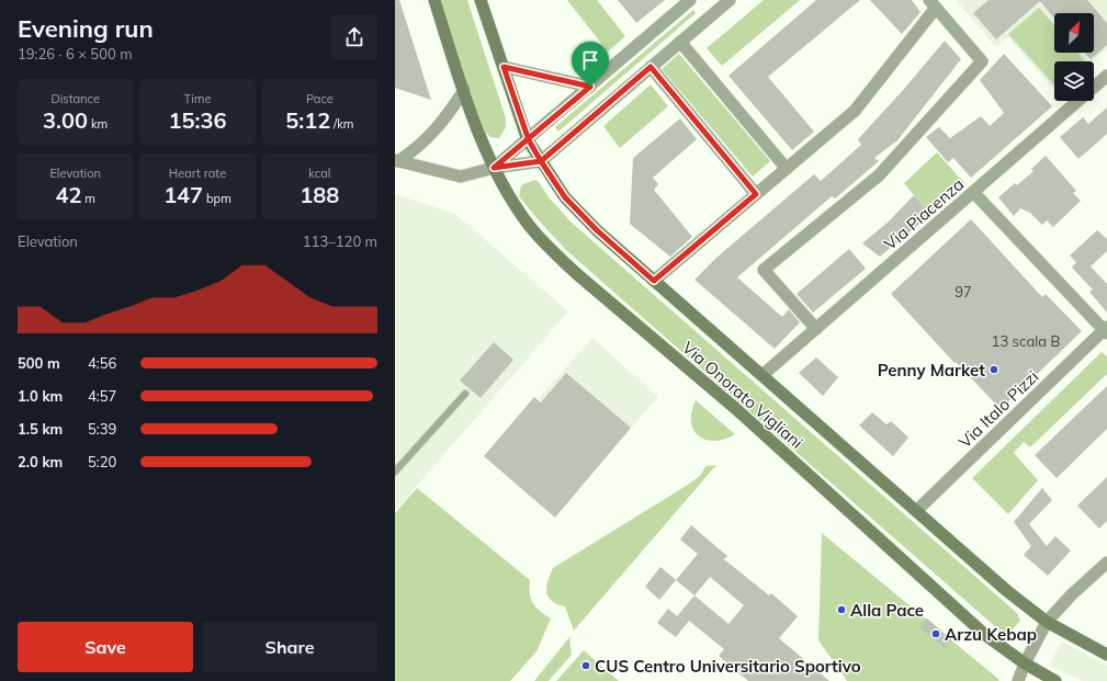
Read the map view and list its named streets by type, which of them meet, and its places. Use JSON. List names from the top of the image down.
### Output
{
  "streets": {
    "main road": ["Via Onorato Vigliani"],
    "street": ["Via Piacenza", "Via Italo Pizzi"]
  },
  "crossings": [
    ["Via Piacenza", "Via Onorato Vigliani"],
    ["Via Piacenza", "Via Italo Pizzi"],
    ["Via Onorato Vigliani", "Via Italo Pizzi"]
  ],
  "places": [
    "Penny Market",
    "Alla Pace",
    "Arzu Kebap",
    "CUS Centro Universitario Sportivo"
  ],
  "house_numbers": ["97", "13 scala B"],
  "north": "top right",
  "page": {
    "heading": ["Evening run", "19:26 · 6 × 500 m"],
    "stats": [
      ["Distance", "3.00 km"],
      ["Time", "15:36"],
      ["Pace", "5:12 /km"],
      ["Elevation", "42 m"],
      ["Heart rate", "147 bpm"],
      ["kcal", "188"]
    ],
    "chart": ["Elevation", "113–120 m"],
    "list": [
      {
        "name": "500 m",
        "note": "4:56"
      },
      {
        "name": "1.0 km",
        "note": "4:57"
      },
      {
        "name": "1.5 km",
        "note": "5:39"
      },
      {
        "name": "2.0 km",
        "note": "5:20"
      }
    ],
    "buttons": ["Save", "Share"]
  }
}
